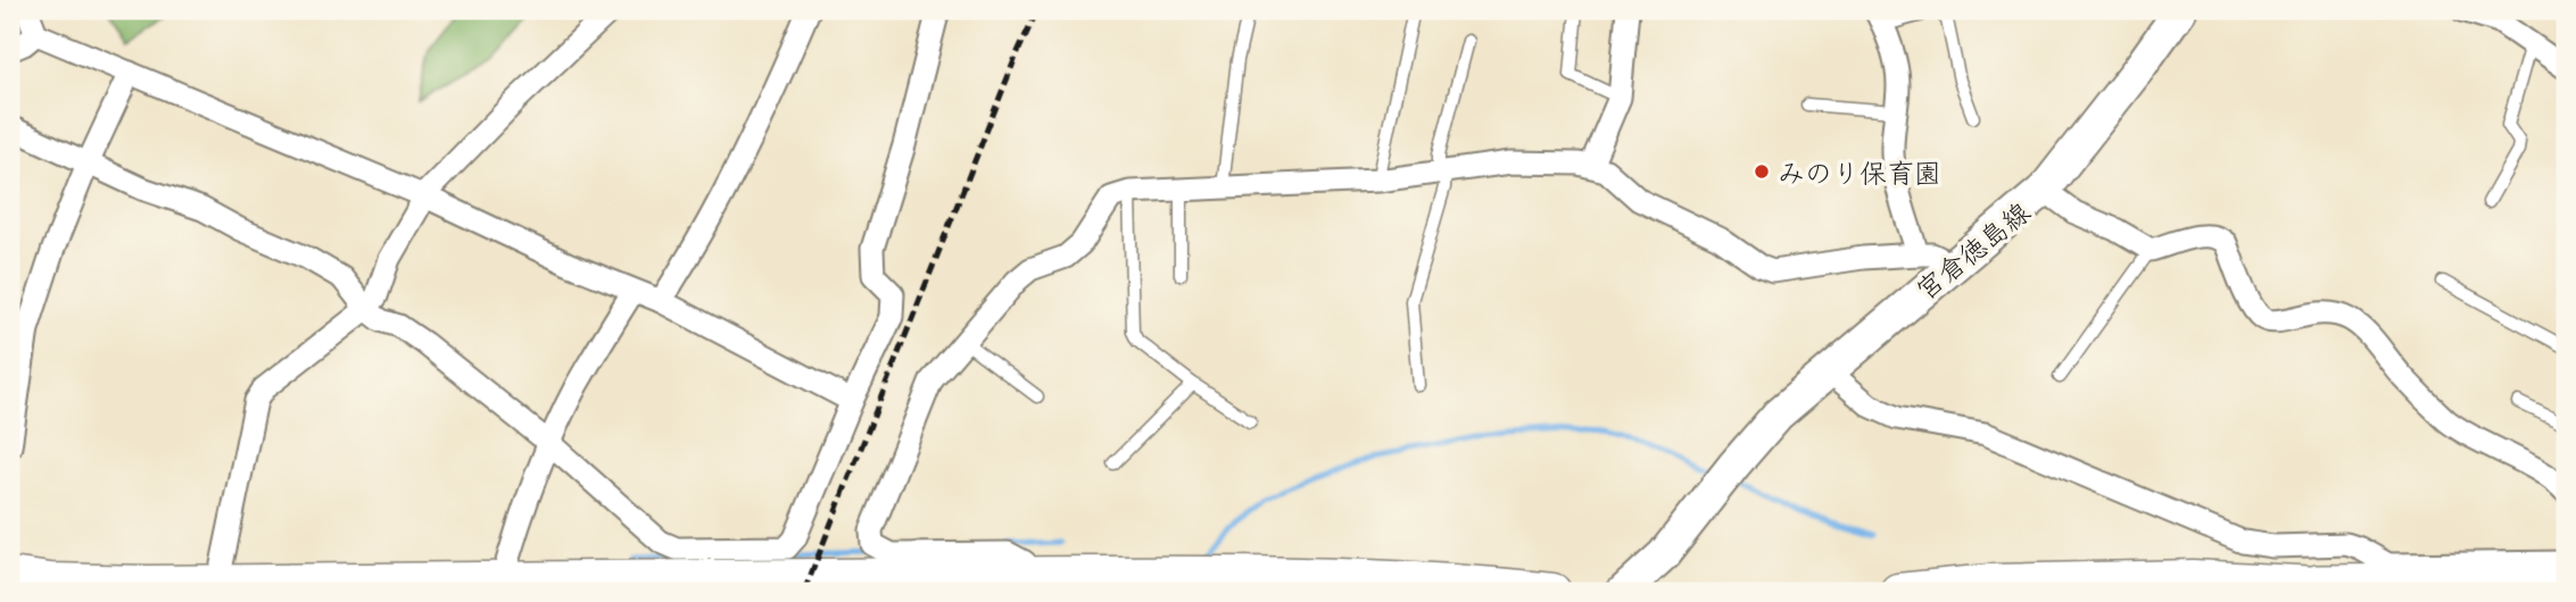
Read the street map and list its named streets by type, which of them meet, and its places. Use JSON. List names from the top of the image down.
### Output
{
  "streets": {
    "main road": ["宮倉徳島線"]
  },
  "places": ["みのり保育園"]
}
